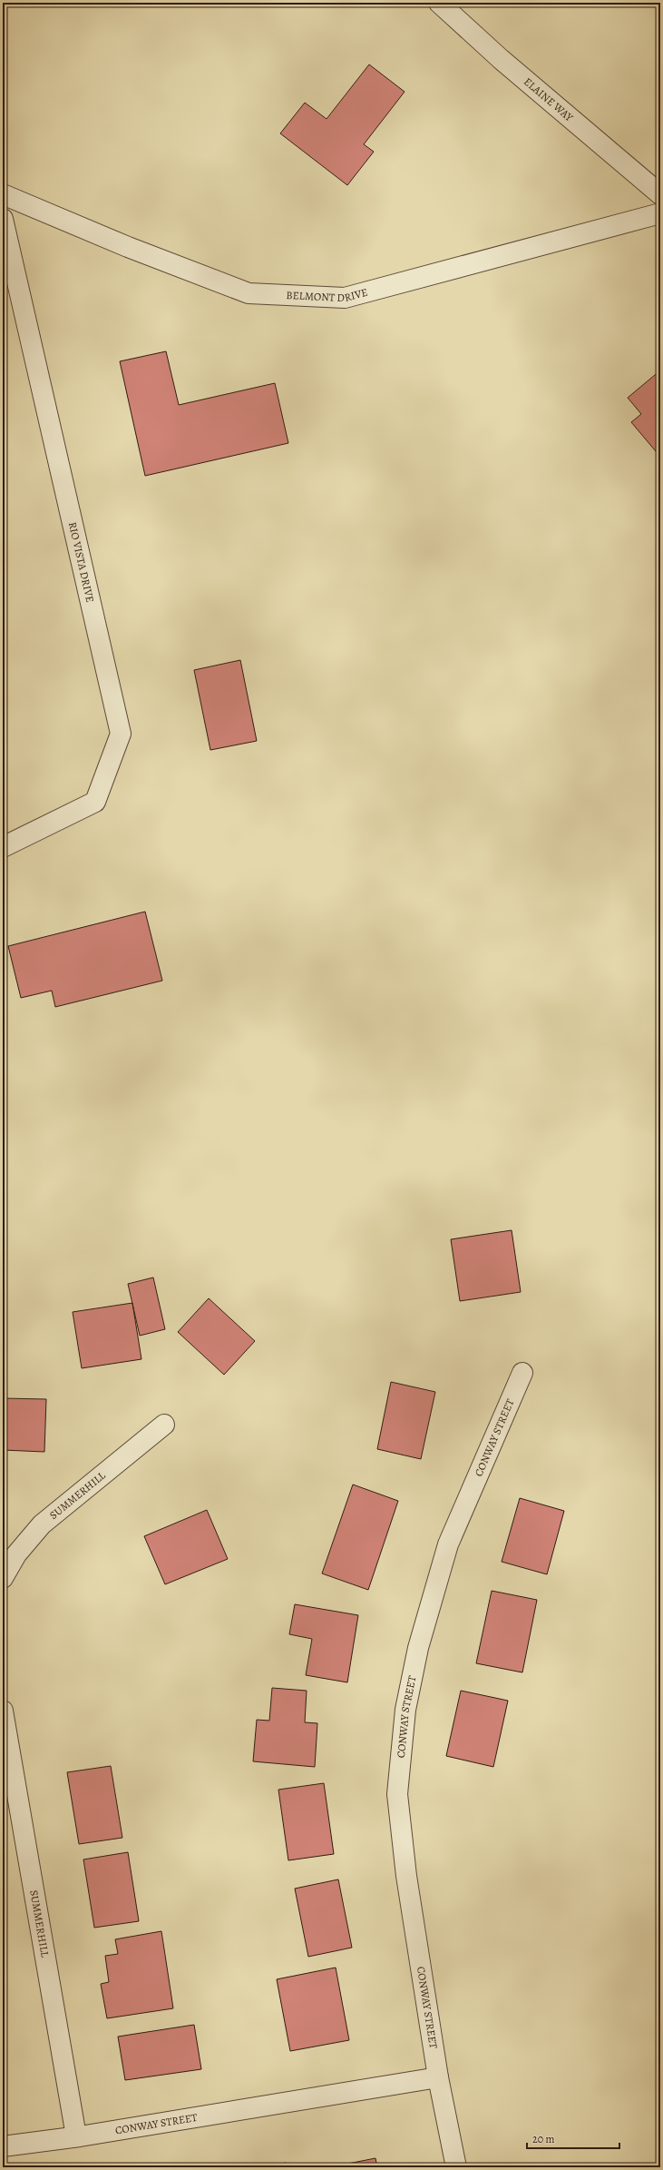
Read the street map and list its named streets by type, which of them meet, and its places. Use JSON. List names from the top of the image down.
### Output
{
  "streets": {
    "street": [
      "ELAINE WAY",
      "BELMONT DRIVE",
      "RIO VISTA DRIVE",
      "CONWAY STREET",
      "SUMMERHILL"
    ]
  },
  "crossings": [
    ["CONWAY STREET", "SUMMERHILL"]
  ],
  "scale_bar": "20 m"
}
